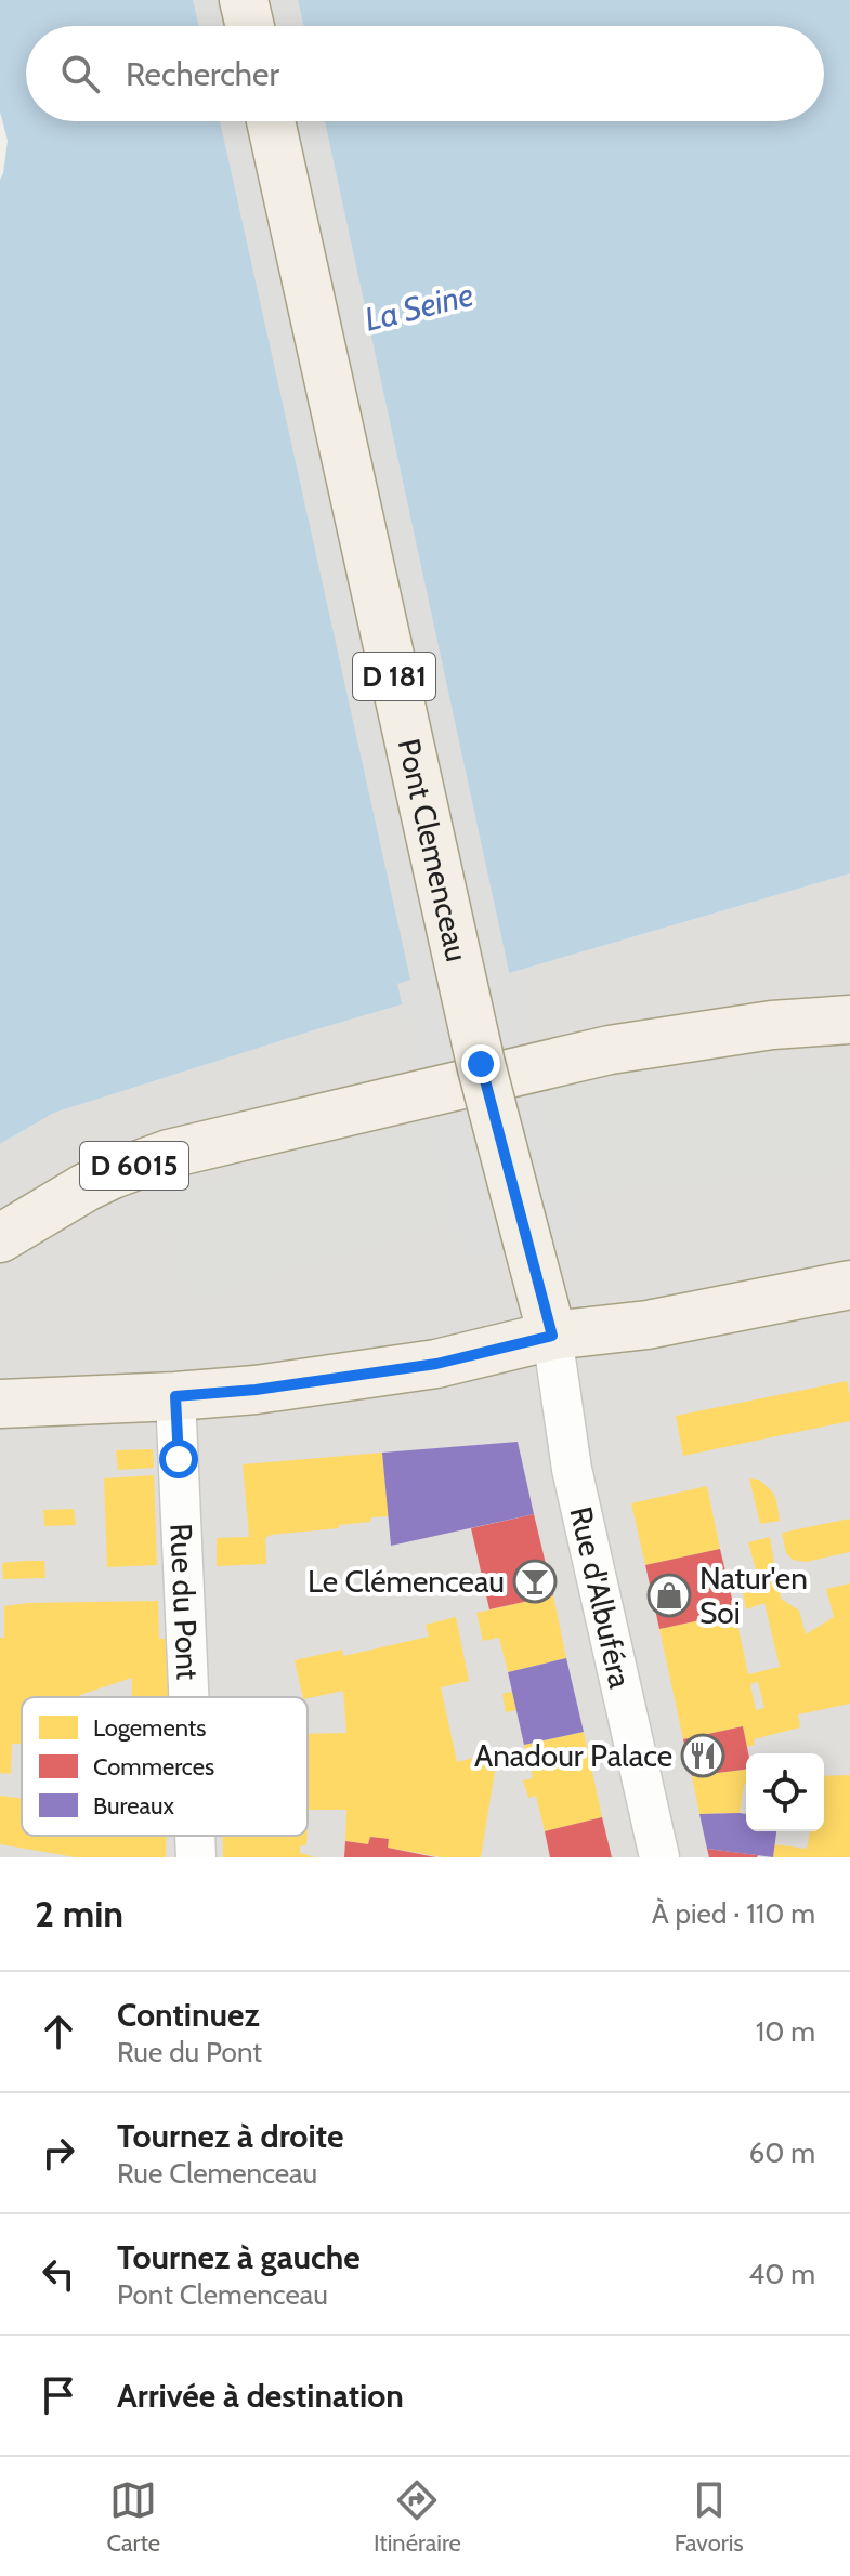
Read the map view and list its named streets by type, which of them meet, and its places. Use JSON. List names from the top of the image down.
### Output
{
  "streets": {
    "main road": ["D 181", "Pont Clemenceau", "D 6015"],
    "street": ["Rue d'Albuféra", "Rue du Pont"]
  },
  "crossings": [
    ["Pont Clemenceau", "Rue d'Albuféra"]
  ],
  "water": ["La Seine"],
  "places": {
    "bar": ["Le Clémenceau"],
    "shop": ["Natur'en Soi"],
    "restaurant": ["Anadour Palace"]
  },
  "legend": ["Logements", "Commerces", "Bureaux"],
  "page": {
    "search": "Rechercher",
    "heading": ["2 min", "À pied · 110 m"],
    "list": [
      ["Continuez", "Rue du Pont", "10 m"],
      ["Tournez à droite", "Rue Clemenceau", "60 m"],
      ["Tournez à gauche", "Pont Clemenceau", "40 m"],
      "Arrivée à destination"
    ],
    "nav": ["Carte", "Itinéraire", "Favoris"]
  }
}
